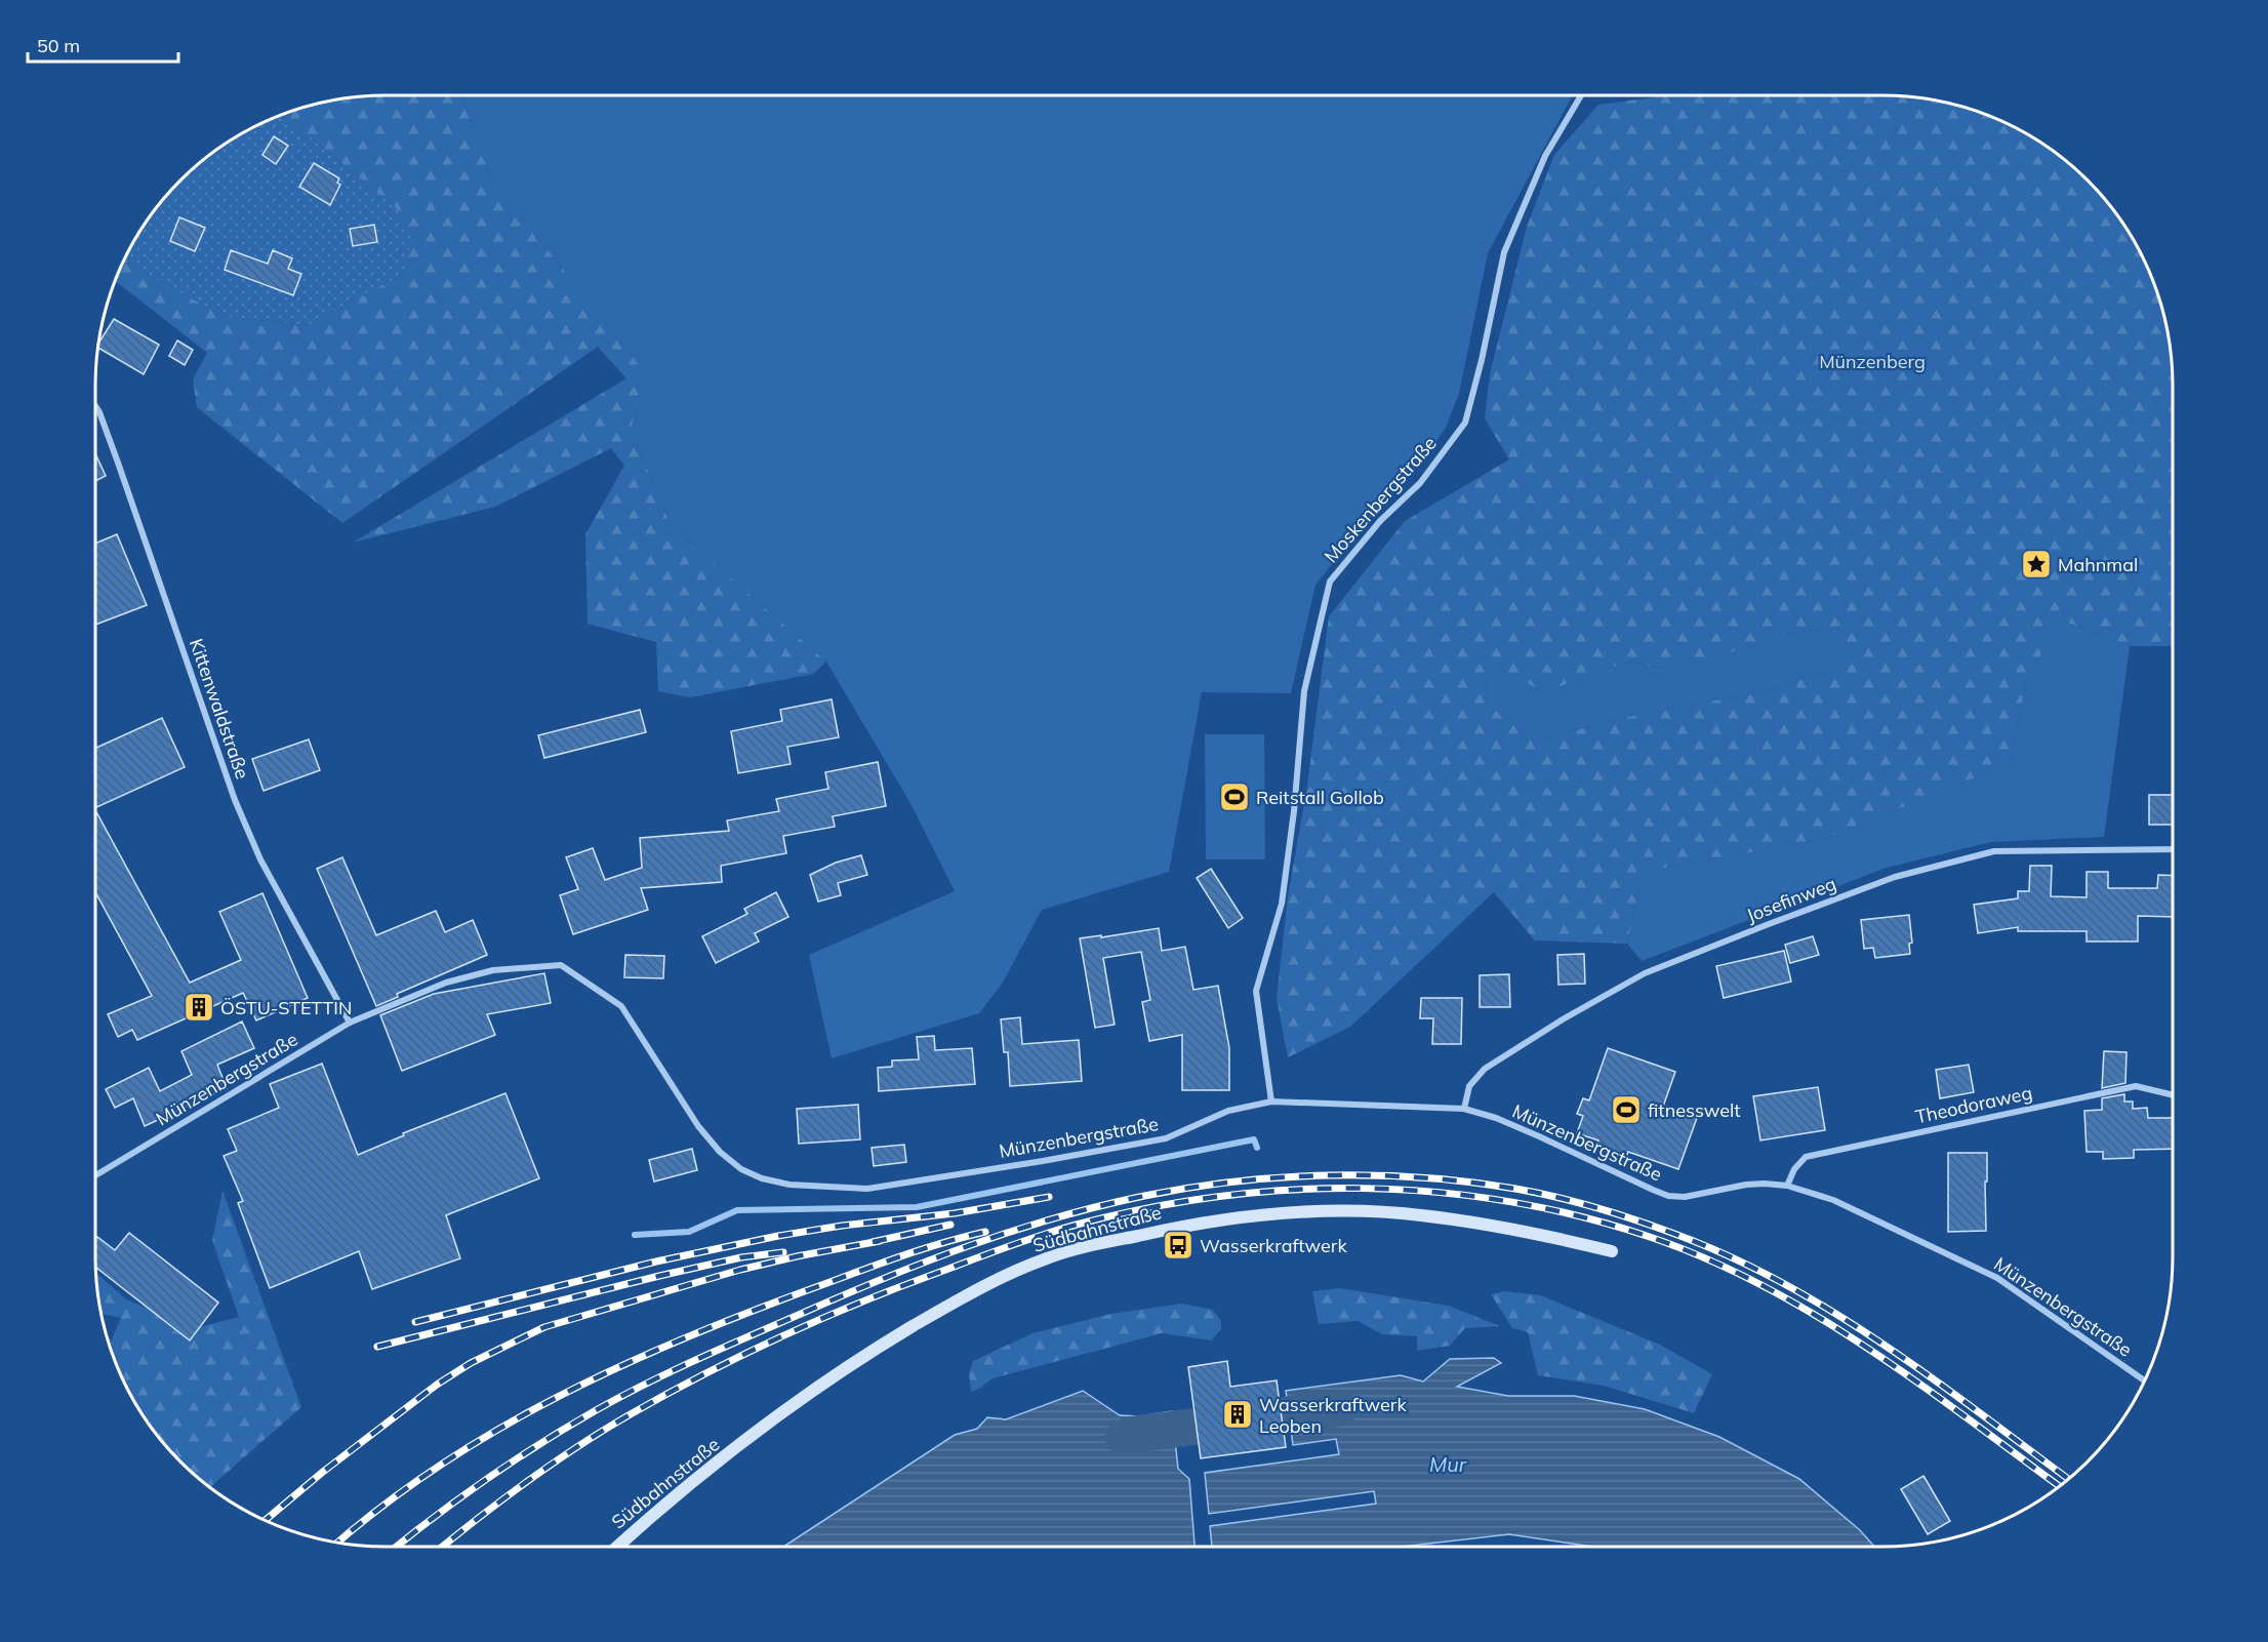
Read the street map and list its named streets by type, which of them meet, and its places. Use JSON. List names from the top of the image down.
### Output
{
  "streets": {
    "main road": ["Südbahnstraße"],
    "street": [
      "Moskenbergstraße",
      "Kittenwaldstraße",
      "Josefinweg",
      "Münzenbergstraße",
      "Theodoraweg"
    ]
  },
  "crossings": [
    ["Moskenbergstraße", "Münzenbergstraße"],
    ["Kittenwaldstraße", "Münzenbergstraße"],
    ["Josefinweg", "Münzenbergstraße"],
    ["Münzenbergstraße", "Theodoraweg"]
  ],
  "water": ["Mur"],
  "parks": ["Münzenberg"],
  "places": {
    "place": ["Mahnmal"],
    "sports": ["Reitstall Gollob", "fitnesswelt"],
    "building": ["ÖSTU-STETTIN", "Wasserkraftwerk Leoben"],
    "bus stop": ["Wasserkraftwerk"]
  },
  "scale_bar": "50 m"
}
